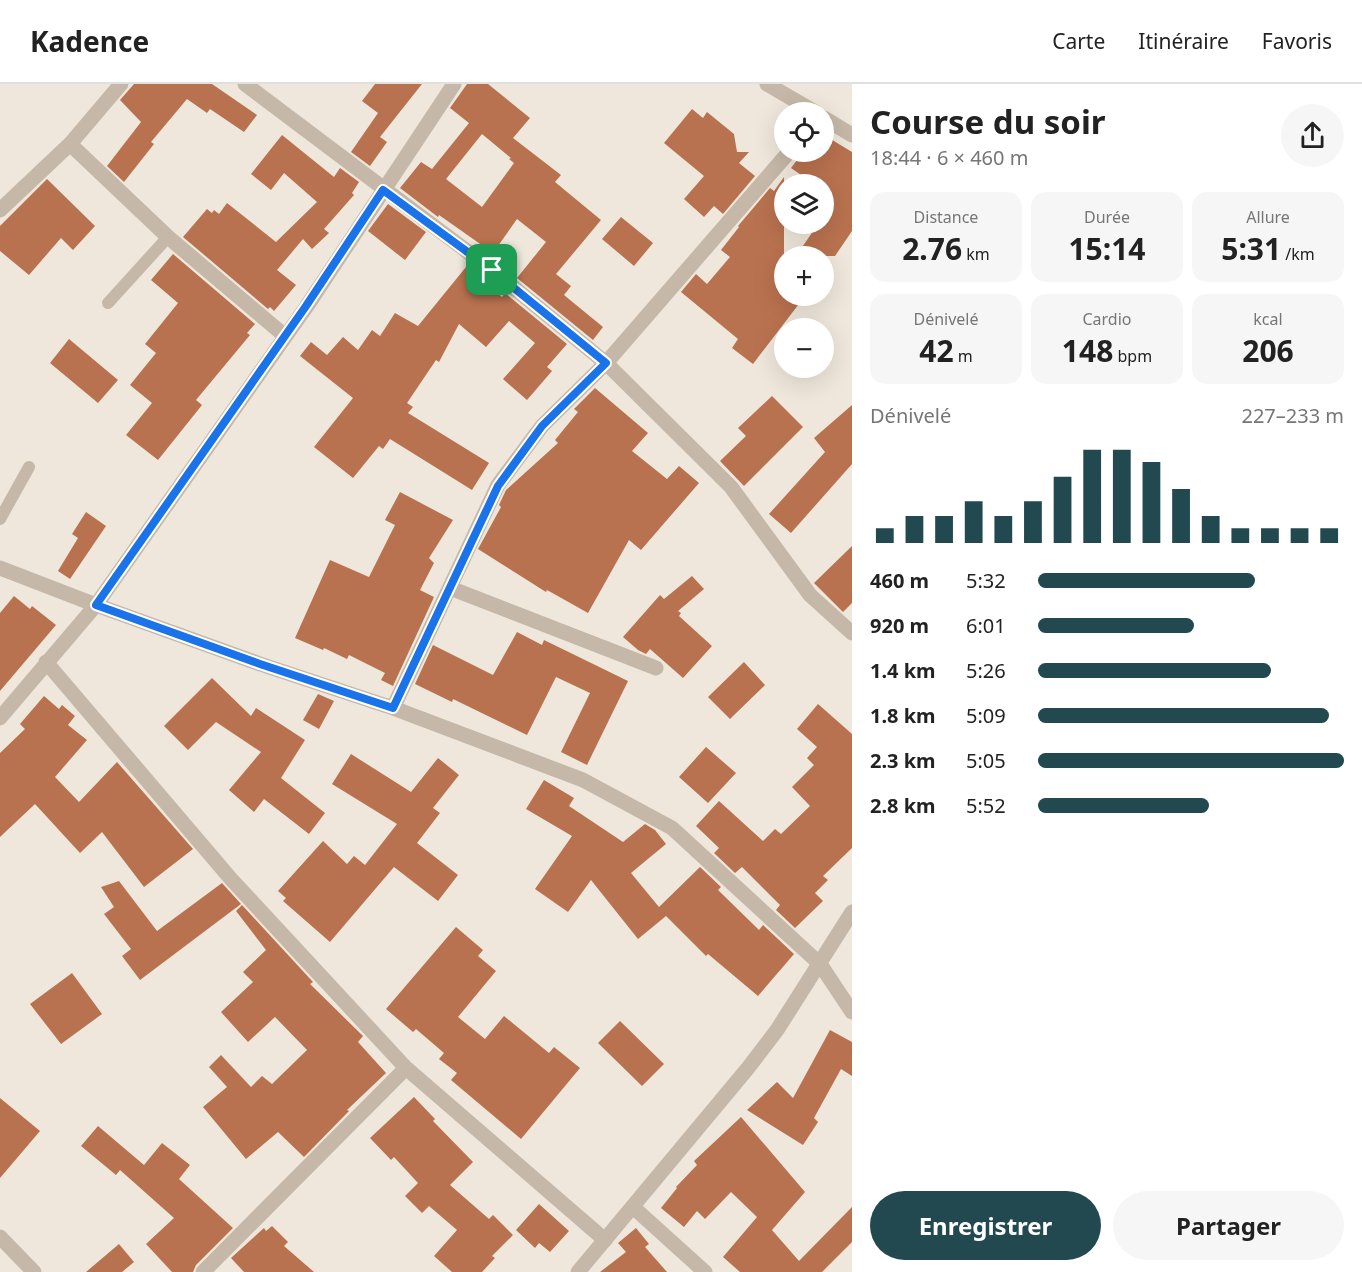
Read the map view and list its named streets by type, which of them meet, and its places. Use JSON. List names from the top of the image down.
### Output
{
  "page": {
    "header": "Kadence",
    "nav": ["Carte", "Itinéraire", "Favoris"],
    "heading": ["Course du soir", "18:44 · 6 × 460 m"],
    "map_buttons": ["+", "−"],
    "stats": [
      ["Distance", "2.76 km"],
      ["Durée", "15:14"],
      ["Allure", "5:31 /km"],
      ["Dénivelé", "42 m"],
      ["Cardio", "148 bpm"],
      ["kcal", "206"]
    ],
    "chart": ["Dénivelé", "227–233 m"],
    "list": [
      {
        "name": "460 m",
        "note": "5:32"
      },
      {
        "name": "920 m",
        "note": "6:01"
      },
      {
        "name": "1.4 km",
        "note": "5:26"
      },
      {
        "name": "1.8 km",
        "note": "5:09"
      },
      {
        "name": "2.3 km",
        "note": "5:05"
      },
      {
        "name": "2.8 km",
        "note": "5:52"
      }
    ],
    "buttons": ["Enregistrer", "Partager"]
  }
}
